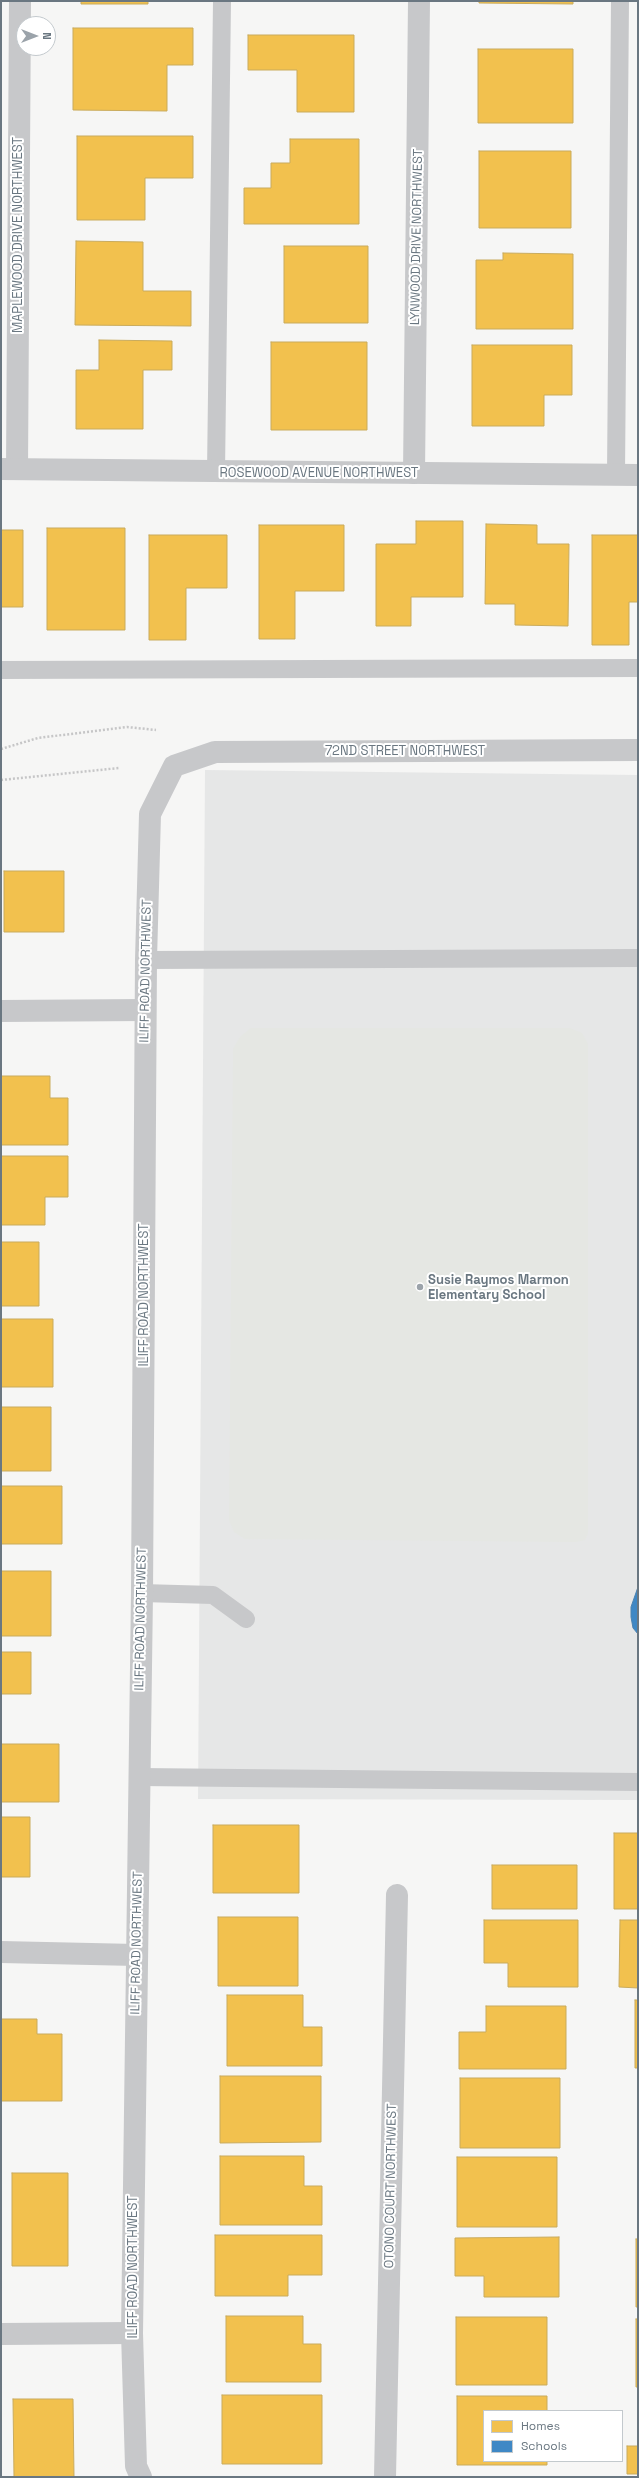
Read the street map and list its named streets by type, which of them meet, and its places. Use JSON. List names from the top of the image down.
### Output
{
  "streets": {
    "street": [
      "MAPLEWOOD DRIVE NORTHWEST",
      "LYNWOOD DRIVE NORTHWEST",
      "ROSEWOOD AVENUE NORTHWEST",
      "72ND STREET NORTHWEST",
      "ILIFF ROAD NORTHWEST",
      "OTONO COURT NORTHWEST"
    ]
  },
  "crossings": [
    ["MAPLEWOOD DRIVE NORTHWEST", "ROSEWOOD AVENUE NORTHWEST"],
    ["LYNWOOD DRIVE NORTHWEST", "ROSEWOOD AVENUE NORTHWEST"],
    ["72ND STREET NORTHWEST", "ILIFF ROAD NORTHWEST"]
  ],
  "places": ["Susie Raymos Marmon Elementary School"],
  "legend": ["Homes", "Schools"],
  "north": "right"
}
